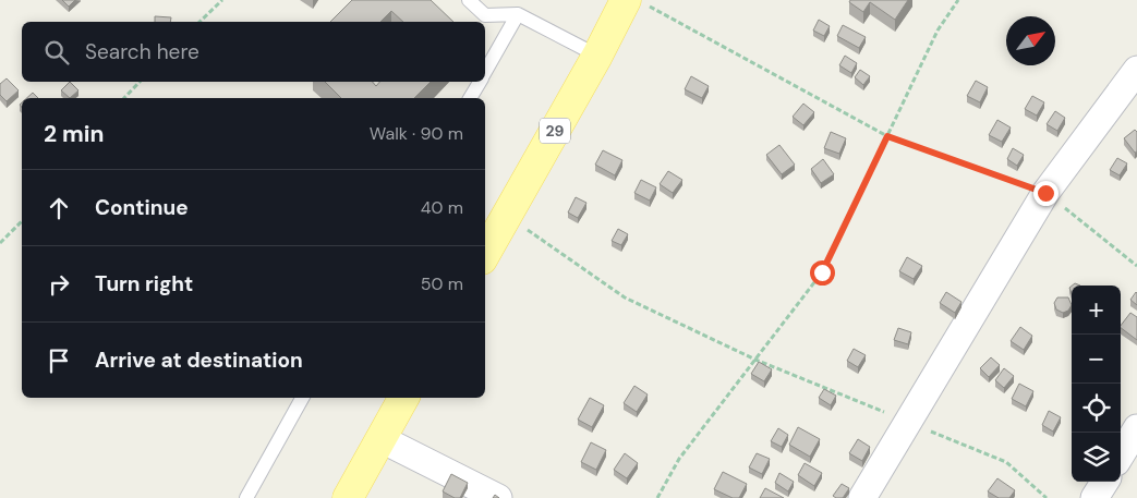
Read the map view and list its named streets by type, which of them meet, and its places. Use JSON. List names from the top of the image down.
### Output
{
  "streets": {
    "main road": ["29"]
  },
  "north": "top right",
  "page": {
    "search": "Search here",
    "heading": ["2 min", "Walk · 90 m"],
    "list": [
      ["Continue", "40 m"],
      ["Turn right", "50 m"],
      "Arrive at destination"
    ],
    "map_buttons": ["+", "−"]
  }
}
